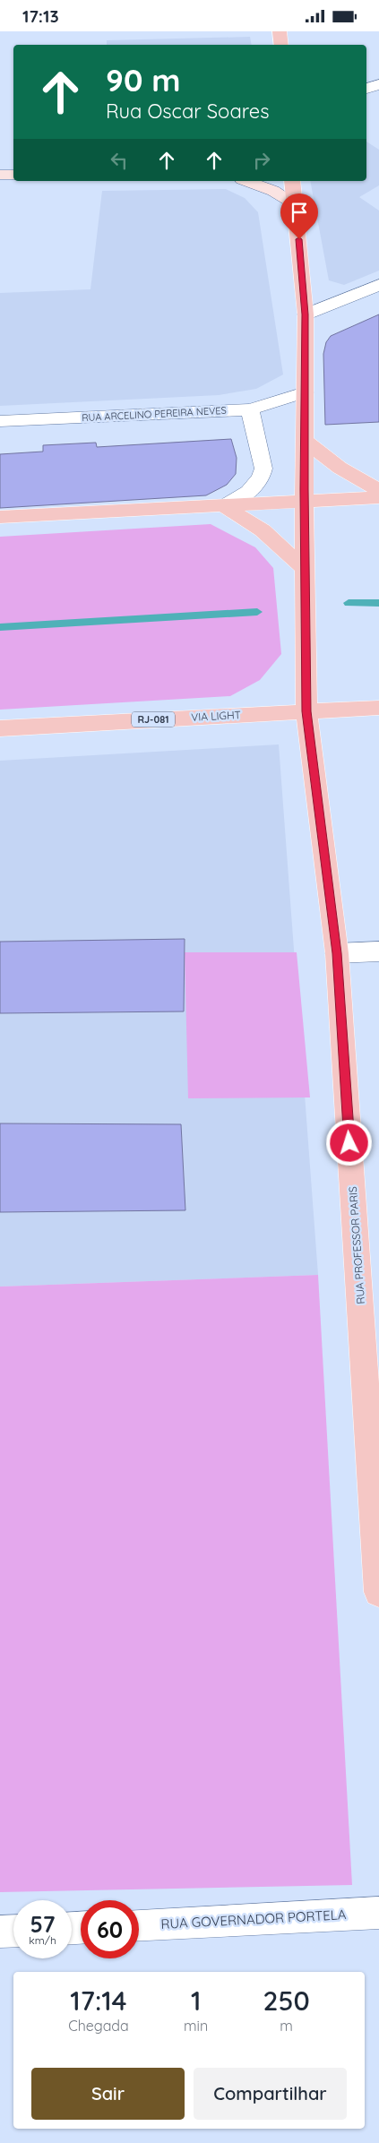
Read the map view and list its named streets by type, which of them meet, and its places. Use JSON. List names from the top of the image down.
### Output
{
  "streets": {
    "main road": ["VIA LIGHT", "RJ-081", "RUA PROFESSOR PARIS"],
    "street": ["RUA ARCELINO PEREIRA NEVES", "RUA GOVERNADOR PORTELA"]
  },
  "crossings": [
    ["RUA ARCELINO PEREIRA NEVES", "RUA PROFESSOR PARIS"],
    ["VIA LIGHT", "RUA PROFESSOR PARIS"]
  ],
  "page": {
    "status": "17:13",
    "turn": ["90 m", "Rua Oscar Soares"],
    "speed": "57 km/h",
    "limit": "60",
    "eta": [
      "17:14",
      "Chegada",
      "1",
      "min",
      "250",
      "m"
    ],
    "buttons": ["Sair", "Compartilhar"]
  }
}
